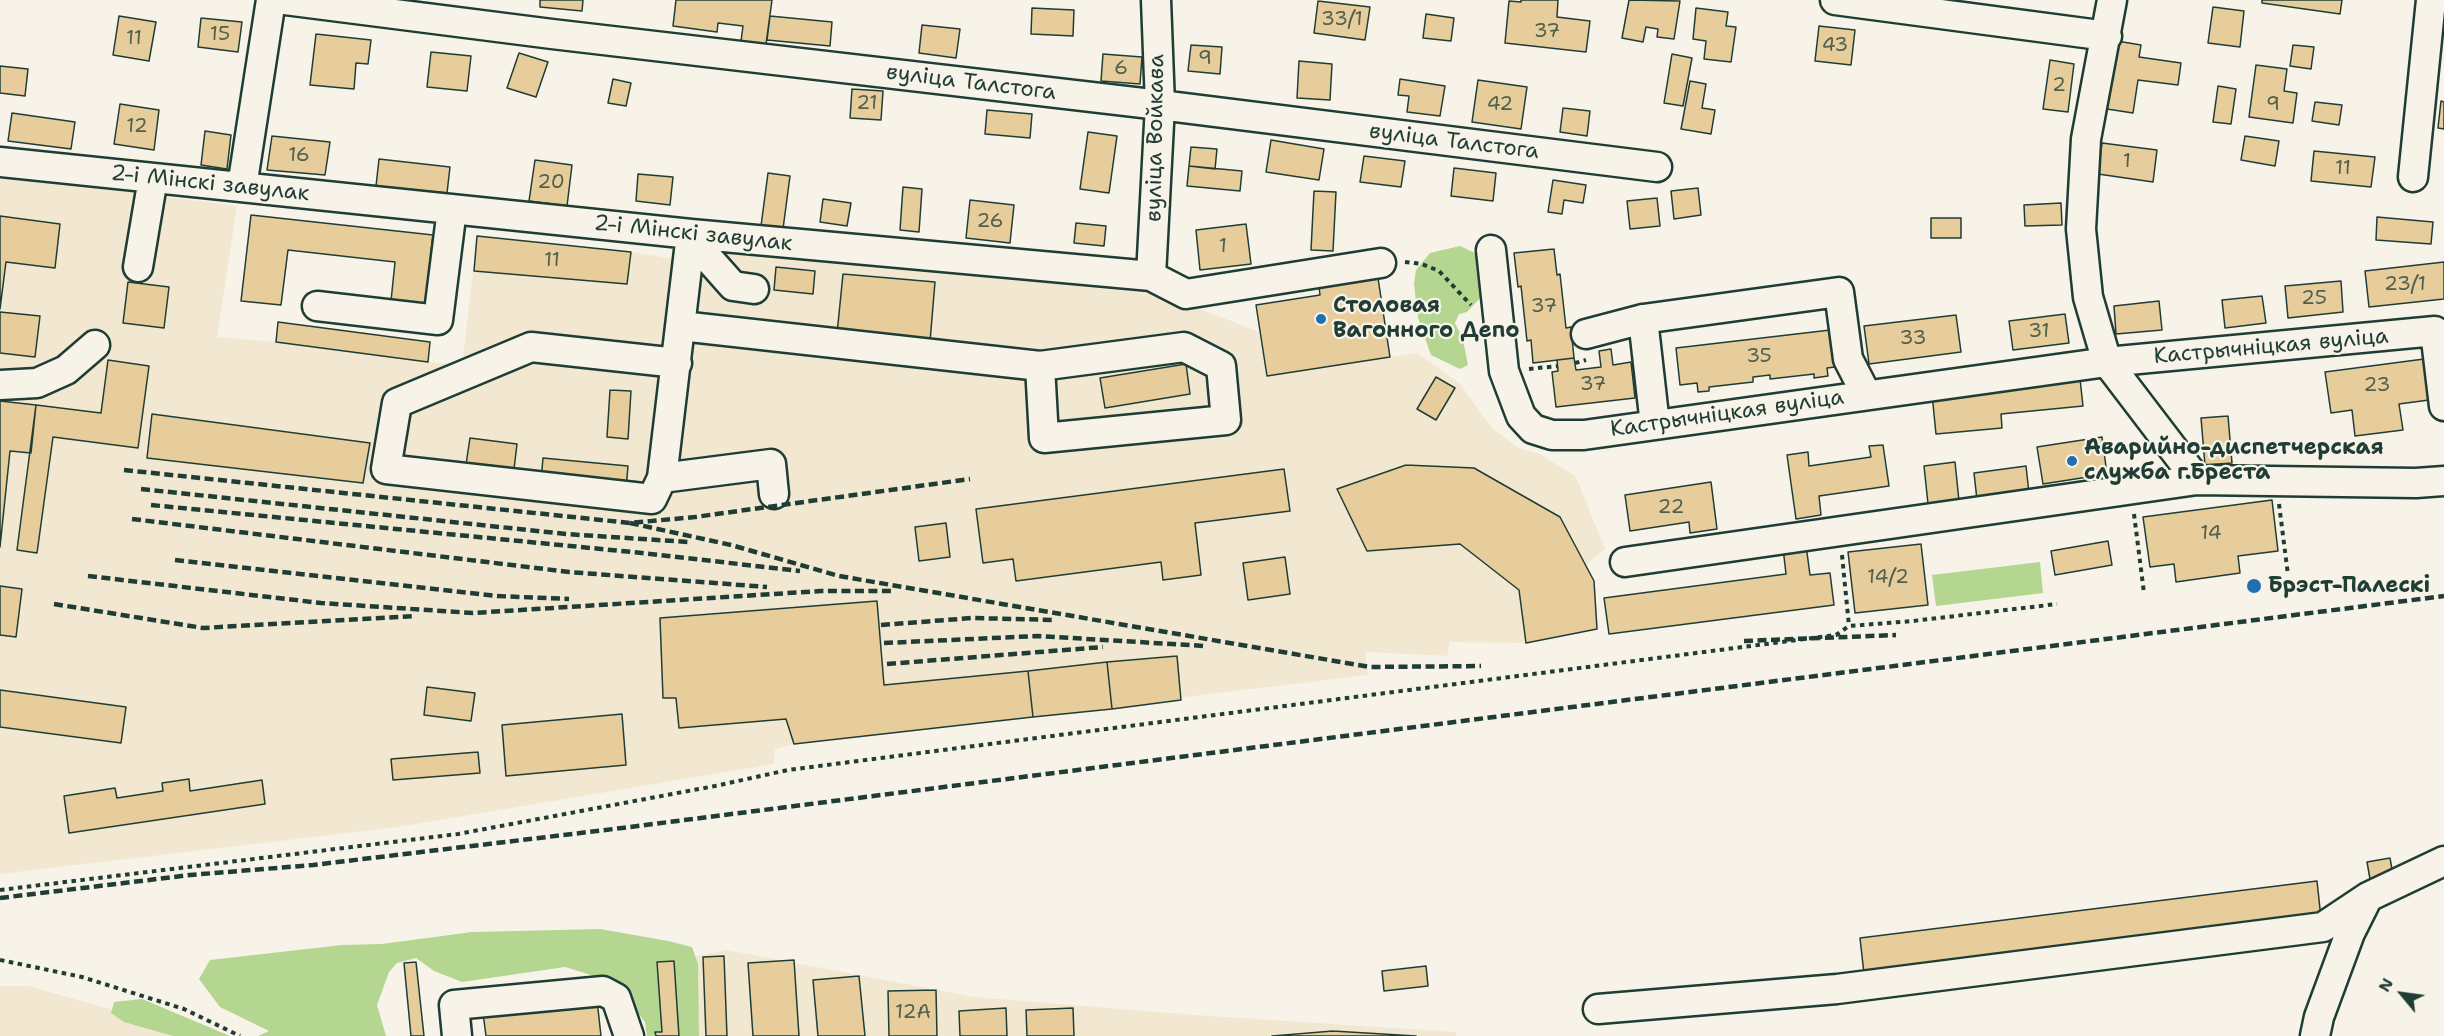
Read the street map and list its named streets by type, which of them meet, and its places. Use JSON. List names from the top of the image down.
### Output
{
  "streets": {
    "street": [
      "вуліца Талстога",
      "вуліца Войкава",
      "2-і Мінскі завулак",
      "Кастрычніцкая вуліца"
    ]
  },
  "crossings": [
    ["вуліца Талстога", "вуліца Войкава"],
    ["вуліца Войкава", "2-і Мінскі завулак"]
  ],
  "places": ["Столовая Вагонного Депо", "Аварийно-диспетчерская служба г.Бреста", "Брэст-Палескі"],
  "house_numbers": [
    "33/1",
    "37",
    "15",
    "11",
    "43",
    "9",
    "6",
    "2",
    "21",
    "42",
    "9",
    "12",
    "16",
    "1",
    "11",
    "20",
    "26",
    "1",
    "11",
    "23/1",
    "25",
    "37",
    "31",
    "33",
    "35",
    "37",
    "23",
    "22",
    "14",
    "14/2",
    "12А"
  ],
  "north": "top left"
}
